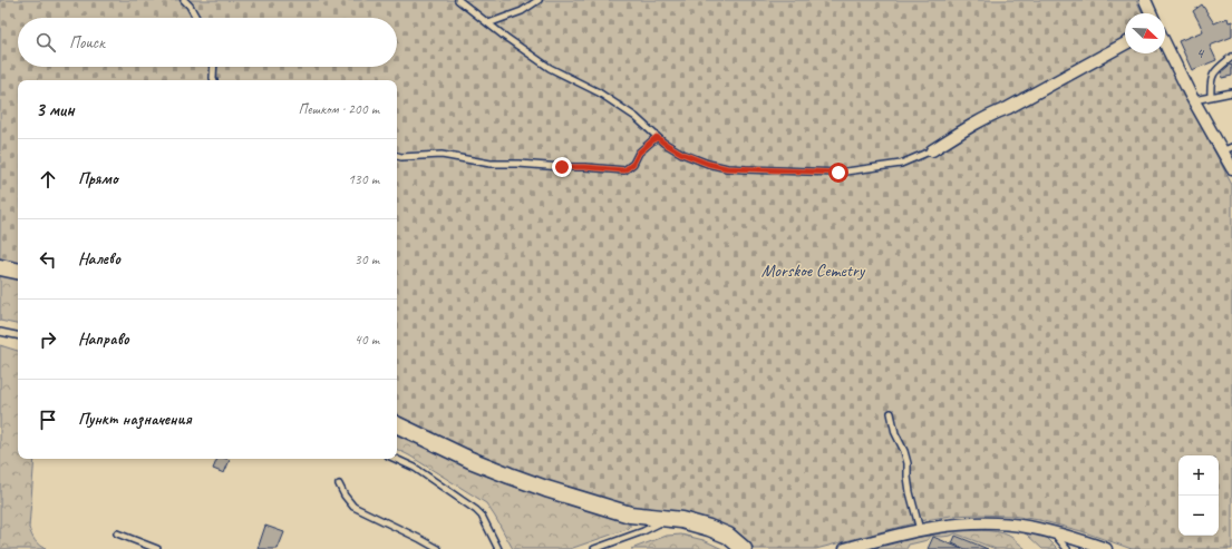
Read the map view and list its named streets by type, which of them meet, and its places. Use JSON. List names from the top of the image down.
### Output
{
  "parks": ["Morskoe Cemetry"],
  "house_numbers": ["4"],
  "north": "bottom right",
  "page": {
    "search": "Поиск",
    "heading": ["3 мин", "Пешком · 200 m"],
    "list": [
      ["Прямо", "130 m"],
      ["Налево", "30 m"],
      ["Направо", "40 m"],
      "Пункт назначения"
    ],
    "map_buttons": ["+", "−"]
  }
}
